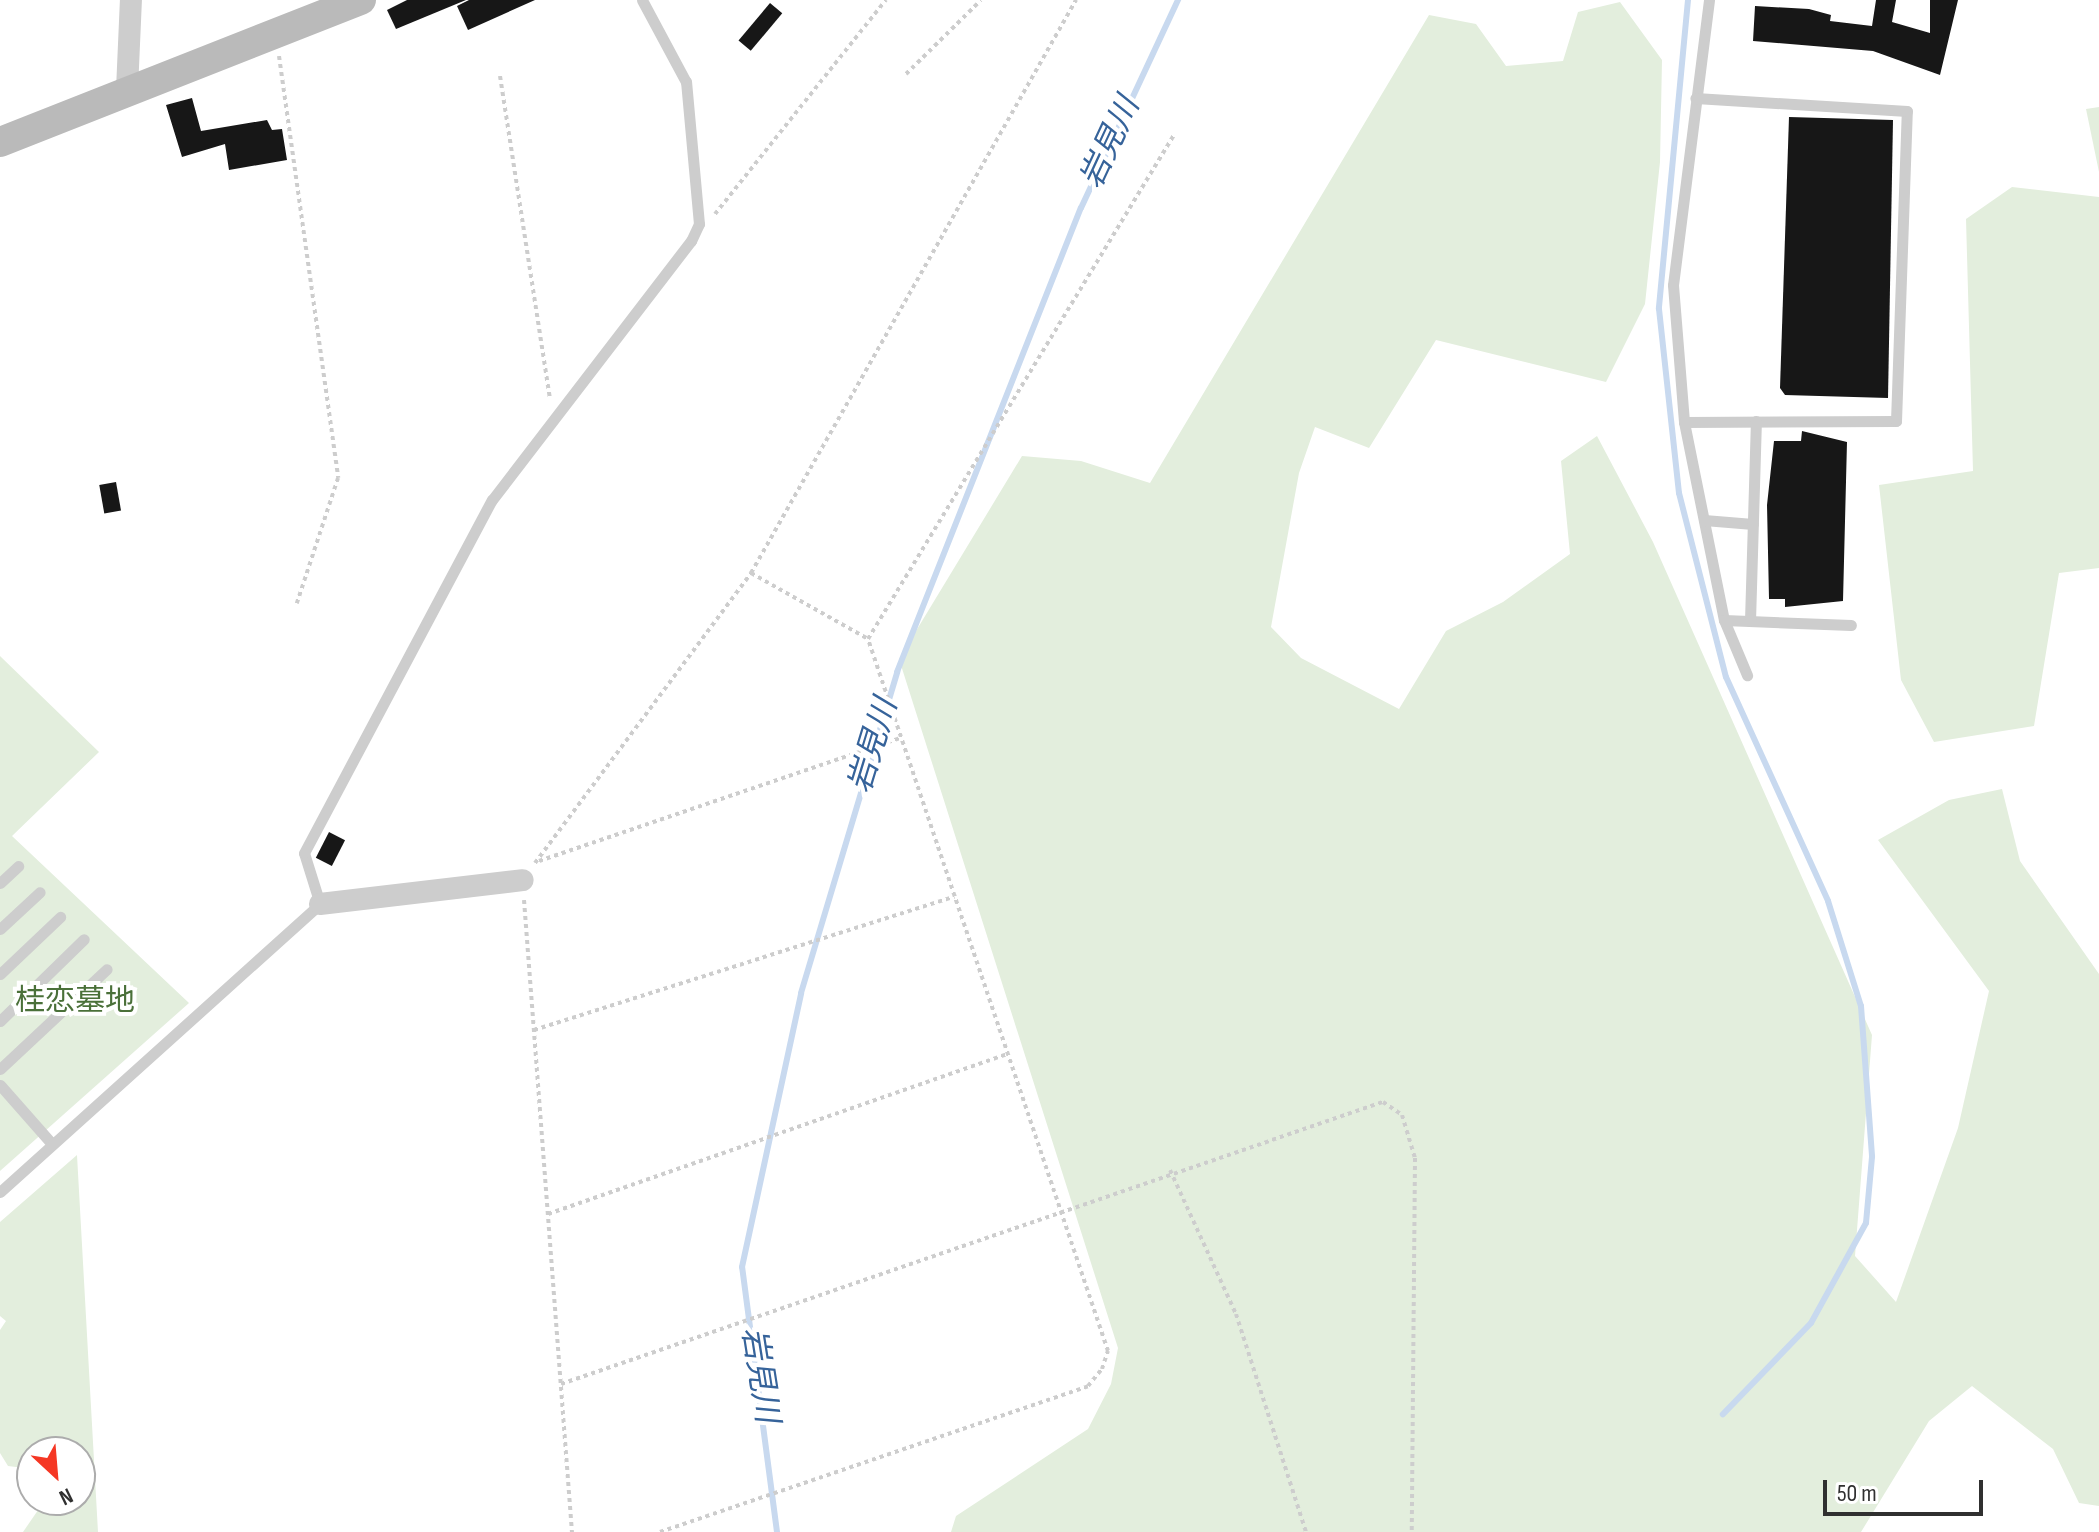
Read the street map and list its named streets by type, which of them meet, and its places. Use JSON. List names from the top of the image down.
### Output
{
  "water": ["岩見川"],
  "parks": ["桂恋墓地"],
  "scale_bar": "50 m",
  "north": "bottom right"
}
